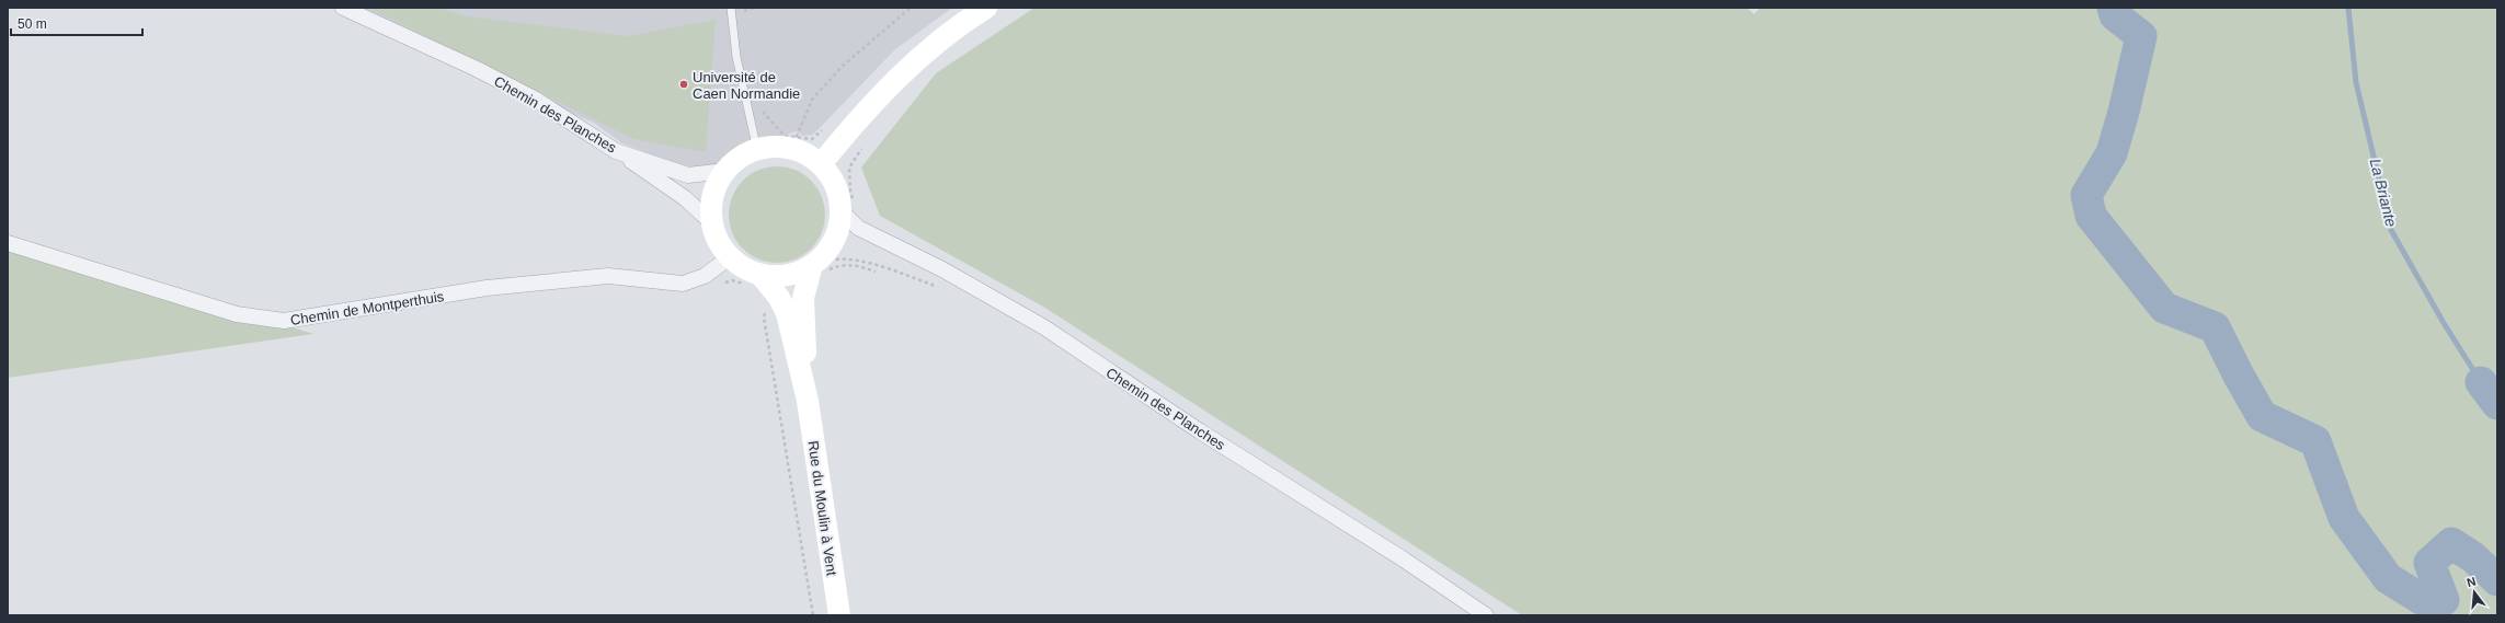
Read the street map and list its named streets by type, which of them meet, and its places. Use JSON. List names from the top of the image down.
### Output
{
  "streets": {
    "main road": ["Rue du Moulin à Vent"],
    "street": ["Chemin des Planches", "Chemin de Montperthuis"]
  },
  "crossings": [
    ["Chemin des Planches", "Chemin de Montperthuis"]
  ],
  "water": ["La Briante"],
  "places": ["Université de Caen Normandie"],
  "scale_bar": "50 m",
  "north": "top"
}
